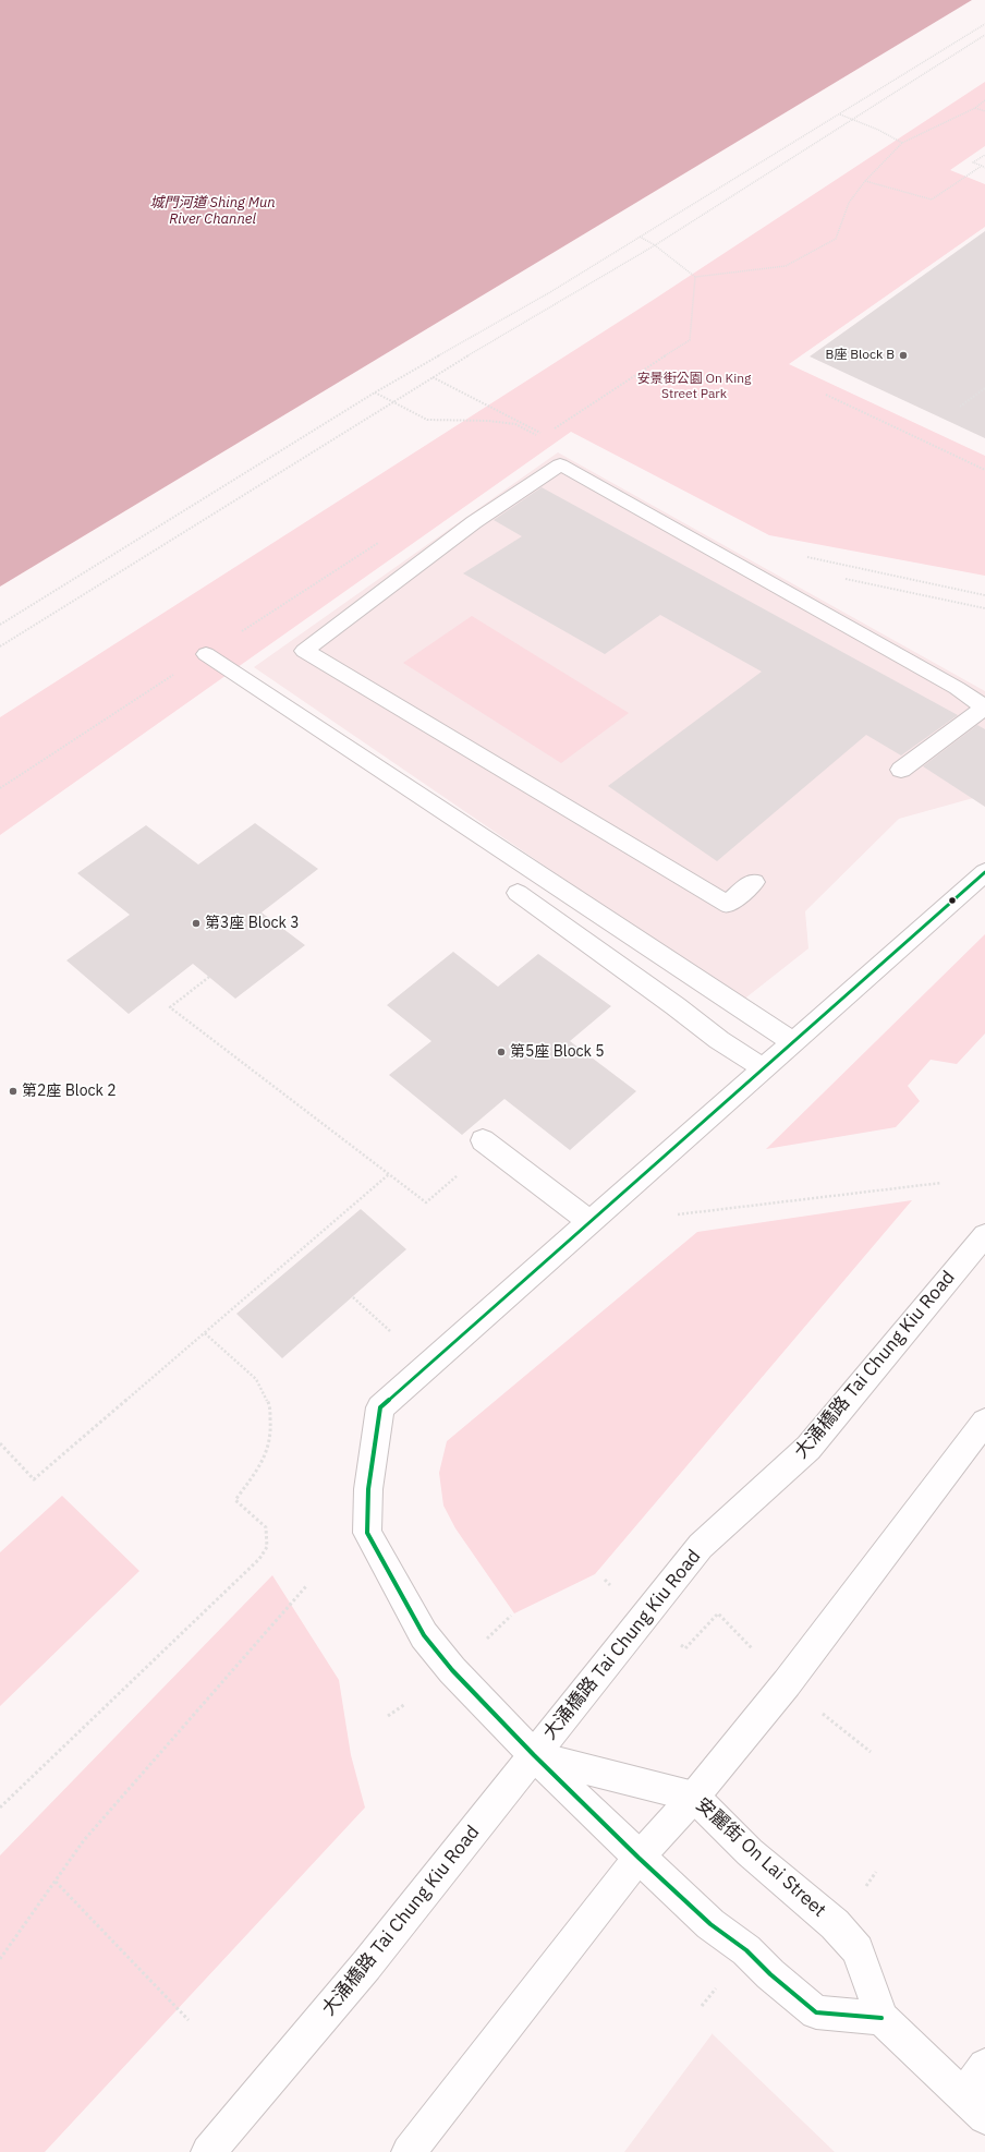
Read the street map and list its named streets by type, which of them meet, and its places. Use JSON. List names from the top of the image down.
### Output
{
  "streets": {
    "street": ["大涌橋路 Tai Chung Kiu Road", "安麗街 On Lai Street"]
  },
  "crossings": [
    ["大涌橋路 Tai Chung Kiu Road", "安麗街 On Lai Street"]
  ],
  "water": ["城門河道 Shing Mun River Channel"],
  "parks": ["安景街公園 On King Street Park"],
  "places": [
    "B座 Block B",
    "第3座 Block 3",
    "第5座 Block 5",
    "第2座 Block 2"
  ]
}
